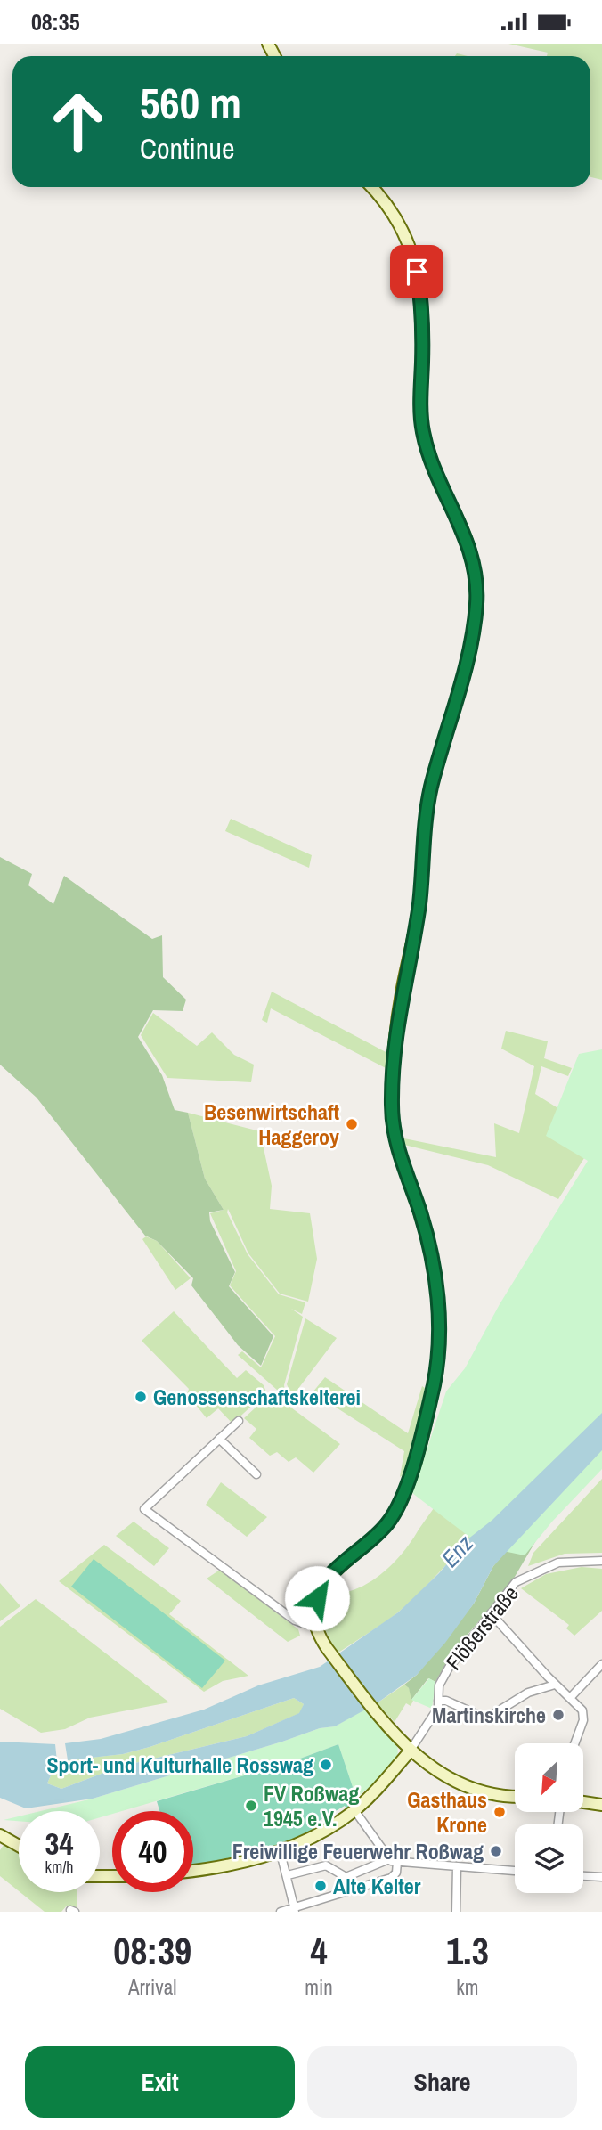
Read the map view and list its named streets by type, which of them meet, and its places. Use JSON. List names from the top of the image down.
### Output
{
  "streets": {
    "street": ["Flößerstraße"]
  },
  "water": ["Enz"],
  "places": [
    "Besenwirtschaft Haggeroy",
    "Genossenschaftskelterei",
    "Martinskirche",
    "Sport- und Kulturhalle Rosswag",
    "FV Roßwag 1945 e.V.",
    "Gasthaus Krone",
    "Freiwillige Feuerwehr Roßwag",
    "Alte Kelter"
  ],
  "north": "bottom left",
  "page": {
    "status": "08:35",
    "turn": ["560 m", "Continue"],
    "speed": "34 km/h",
    "limit": "40",
    "eta": [
      "08:39",
      "Arrival",
      "4",
      "min",
      "1.3",
      "km"
    ],
    "buttons": ["Exit", "Share"]
  }
}
